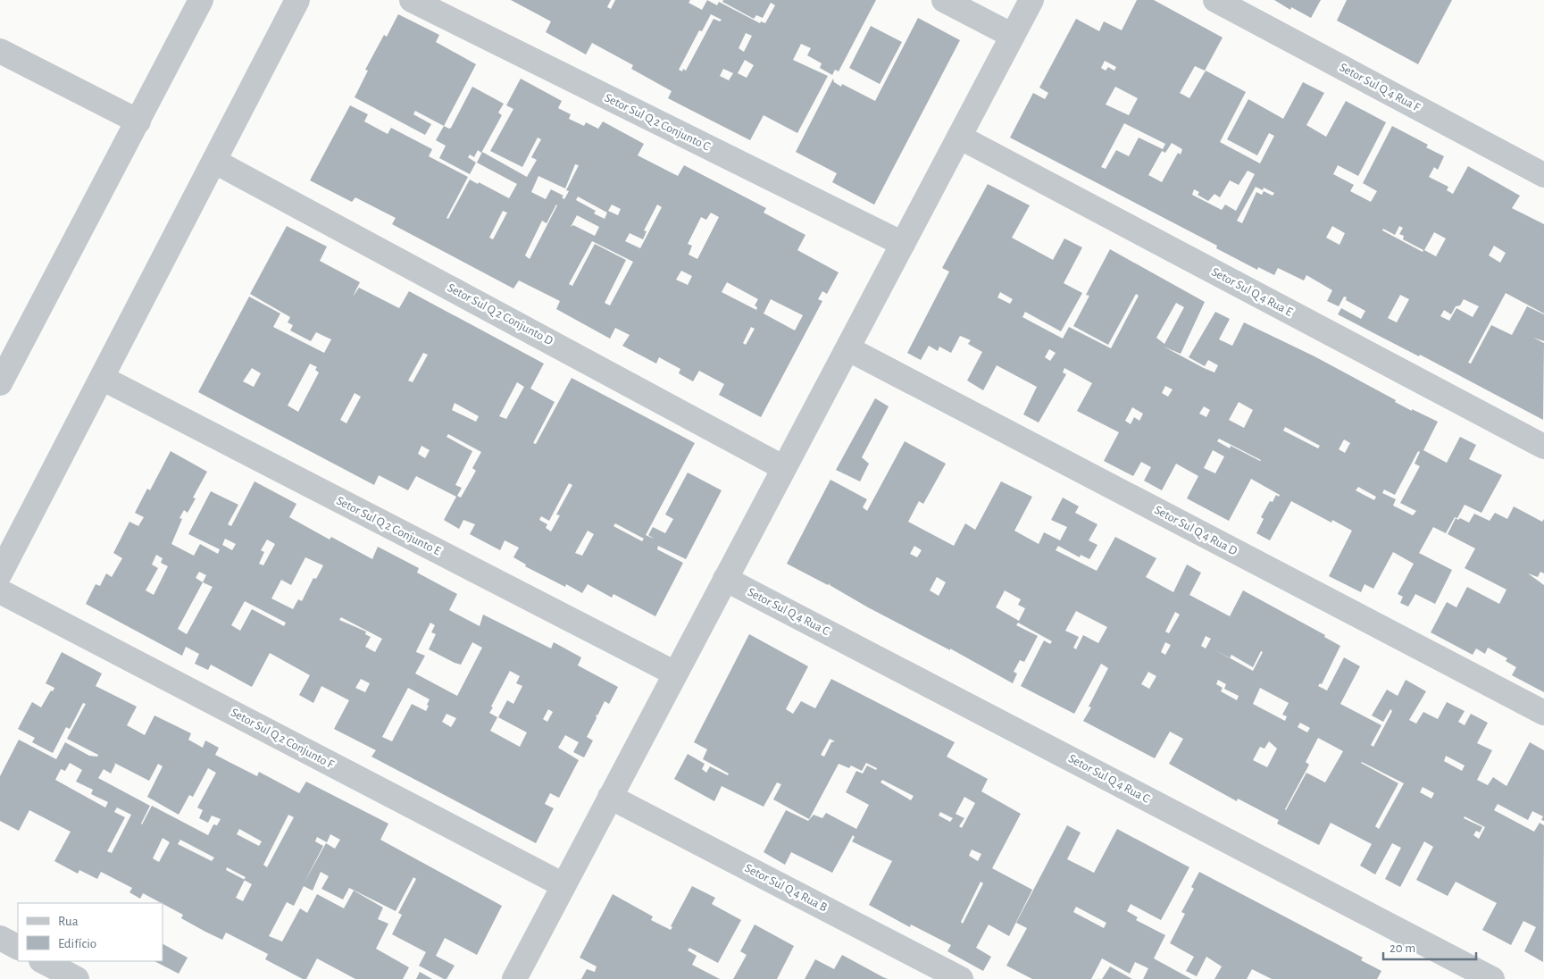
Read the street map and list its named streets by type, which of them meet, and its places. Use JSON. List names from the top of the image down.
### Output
{
  "streets": {
    "street": [
      "Setor Sul Q 4 Rua F",
      "Setor Sul Q 2 Conjunto C",
      "Setor Sul Q 4 Rua E",
      "Setor Sul Q 2 Conjunto D",
      "Setor Sul Q 2 Conjunto E",
      "Setor Sul Q 4 Rua D",
      "Setor Sul Q 4 Rua C",
      "Setor Sul Q 2 Conjunto F",
      "Setor Sul Q 4 Rua B"
    ]
  },
  "legend": ["Rua", "Edifício"],
  "scale_bar": "20 m"
}
